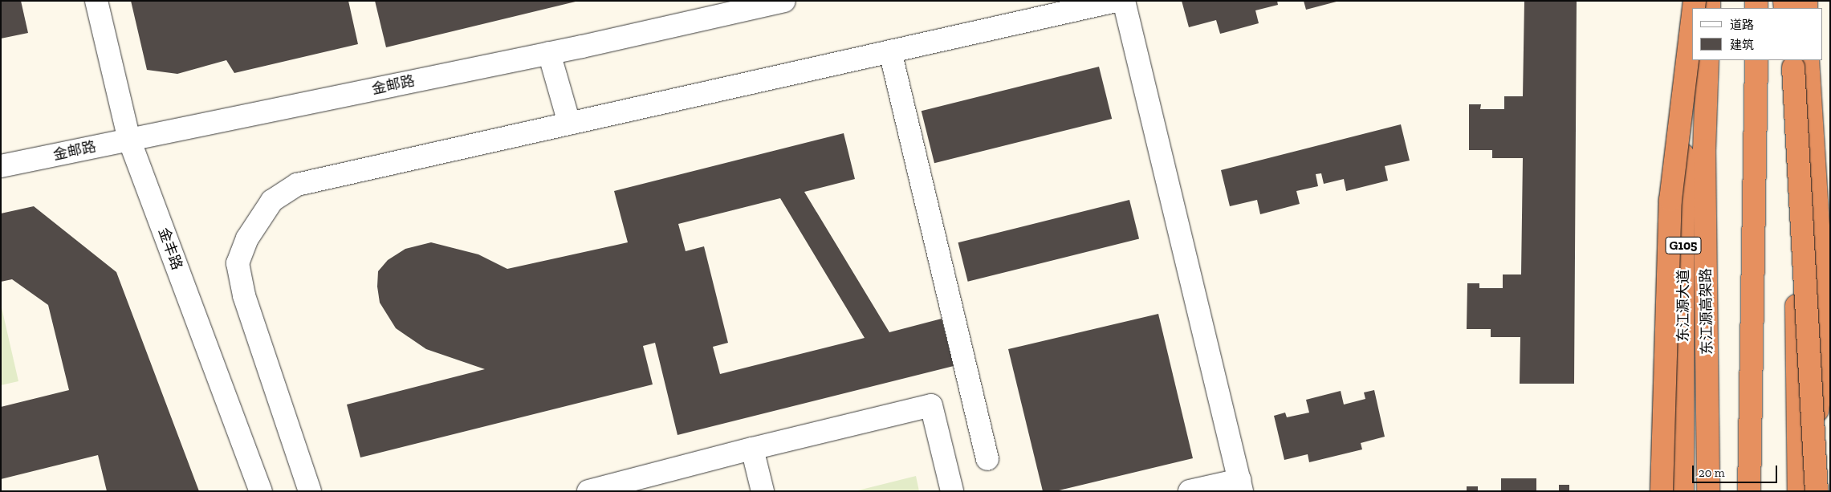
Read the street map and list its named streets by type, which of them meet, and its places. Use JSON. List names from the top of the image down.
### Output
{
  "streets": {
    "highway": ["G105", "东江源大道", "东江源高架路"],
    "street": ["金邮路", "金丰路"]
  },
  "crossings": [
    ["金邮路", "金丰路"]
  ],
  "legend": ["道路", "建筑"],
  "scale_bar": "20 m"
}
